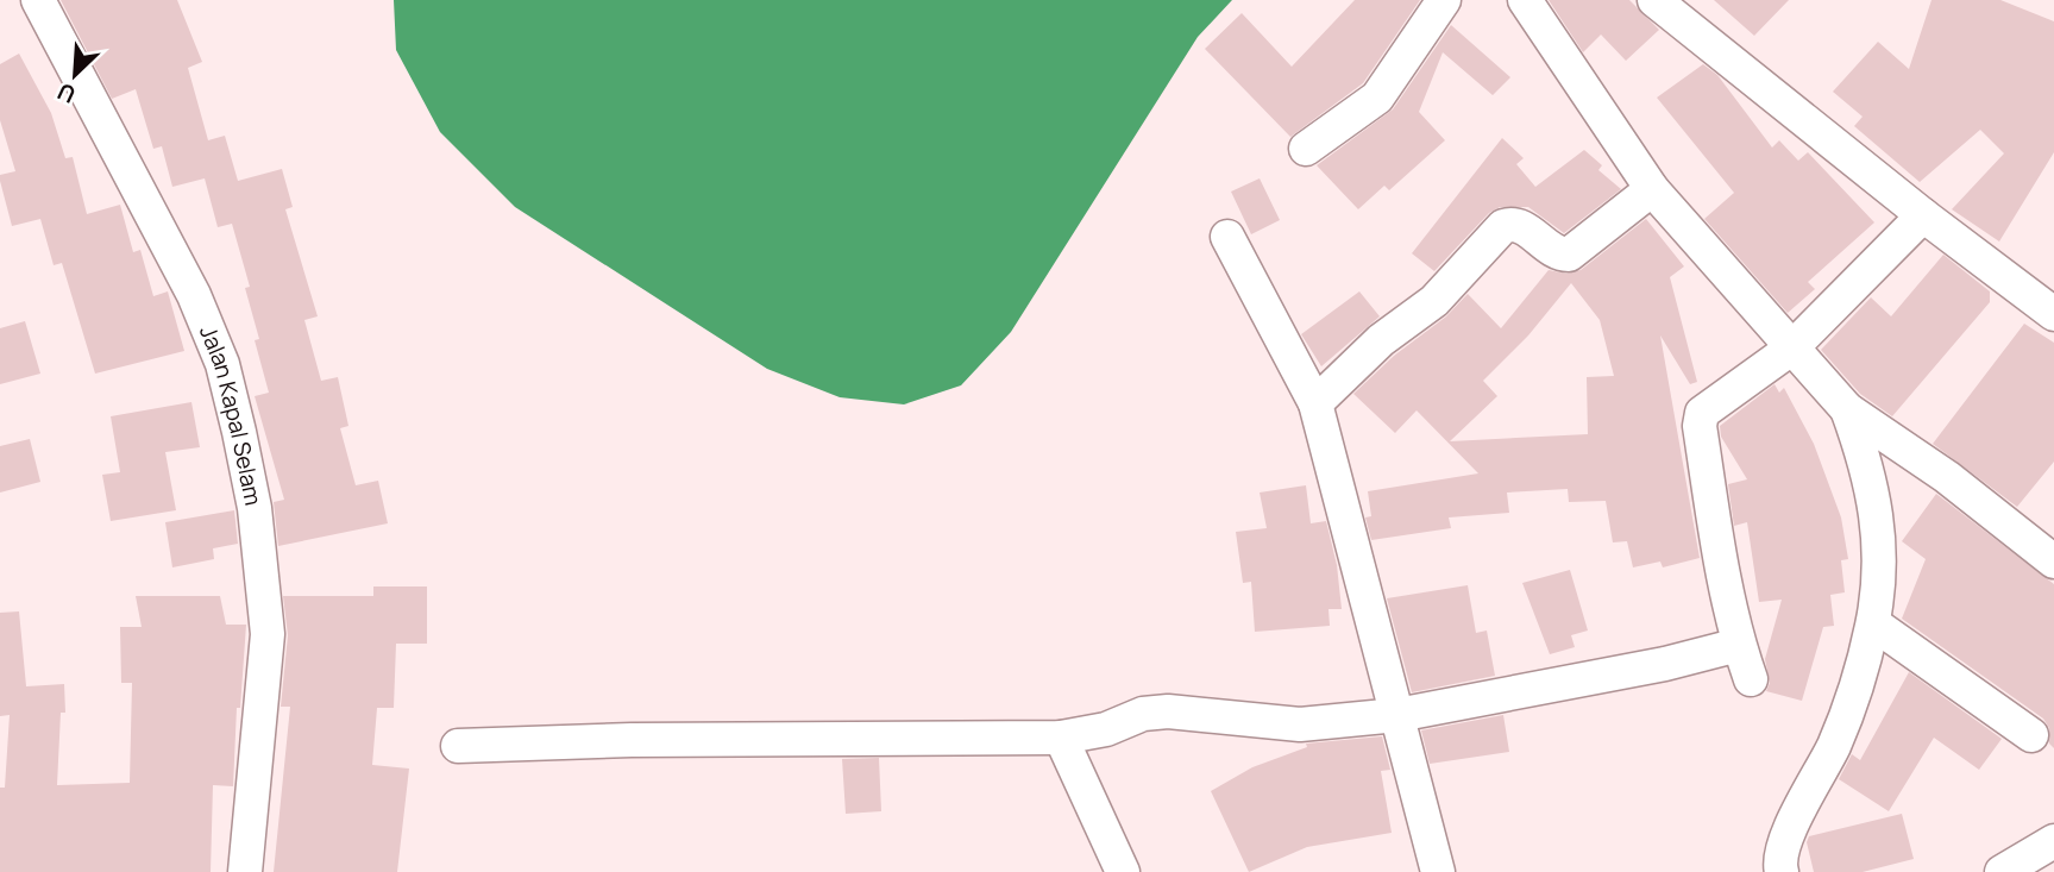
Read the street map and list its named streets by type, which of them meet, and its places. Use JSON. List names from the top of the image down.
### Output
{
  "streets": {
    "street": ["Jalan Kapal Selam"]
  },
  "north": "bottom left"
}
